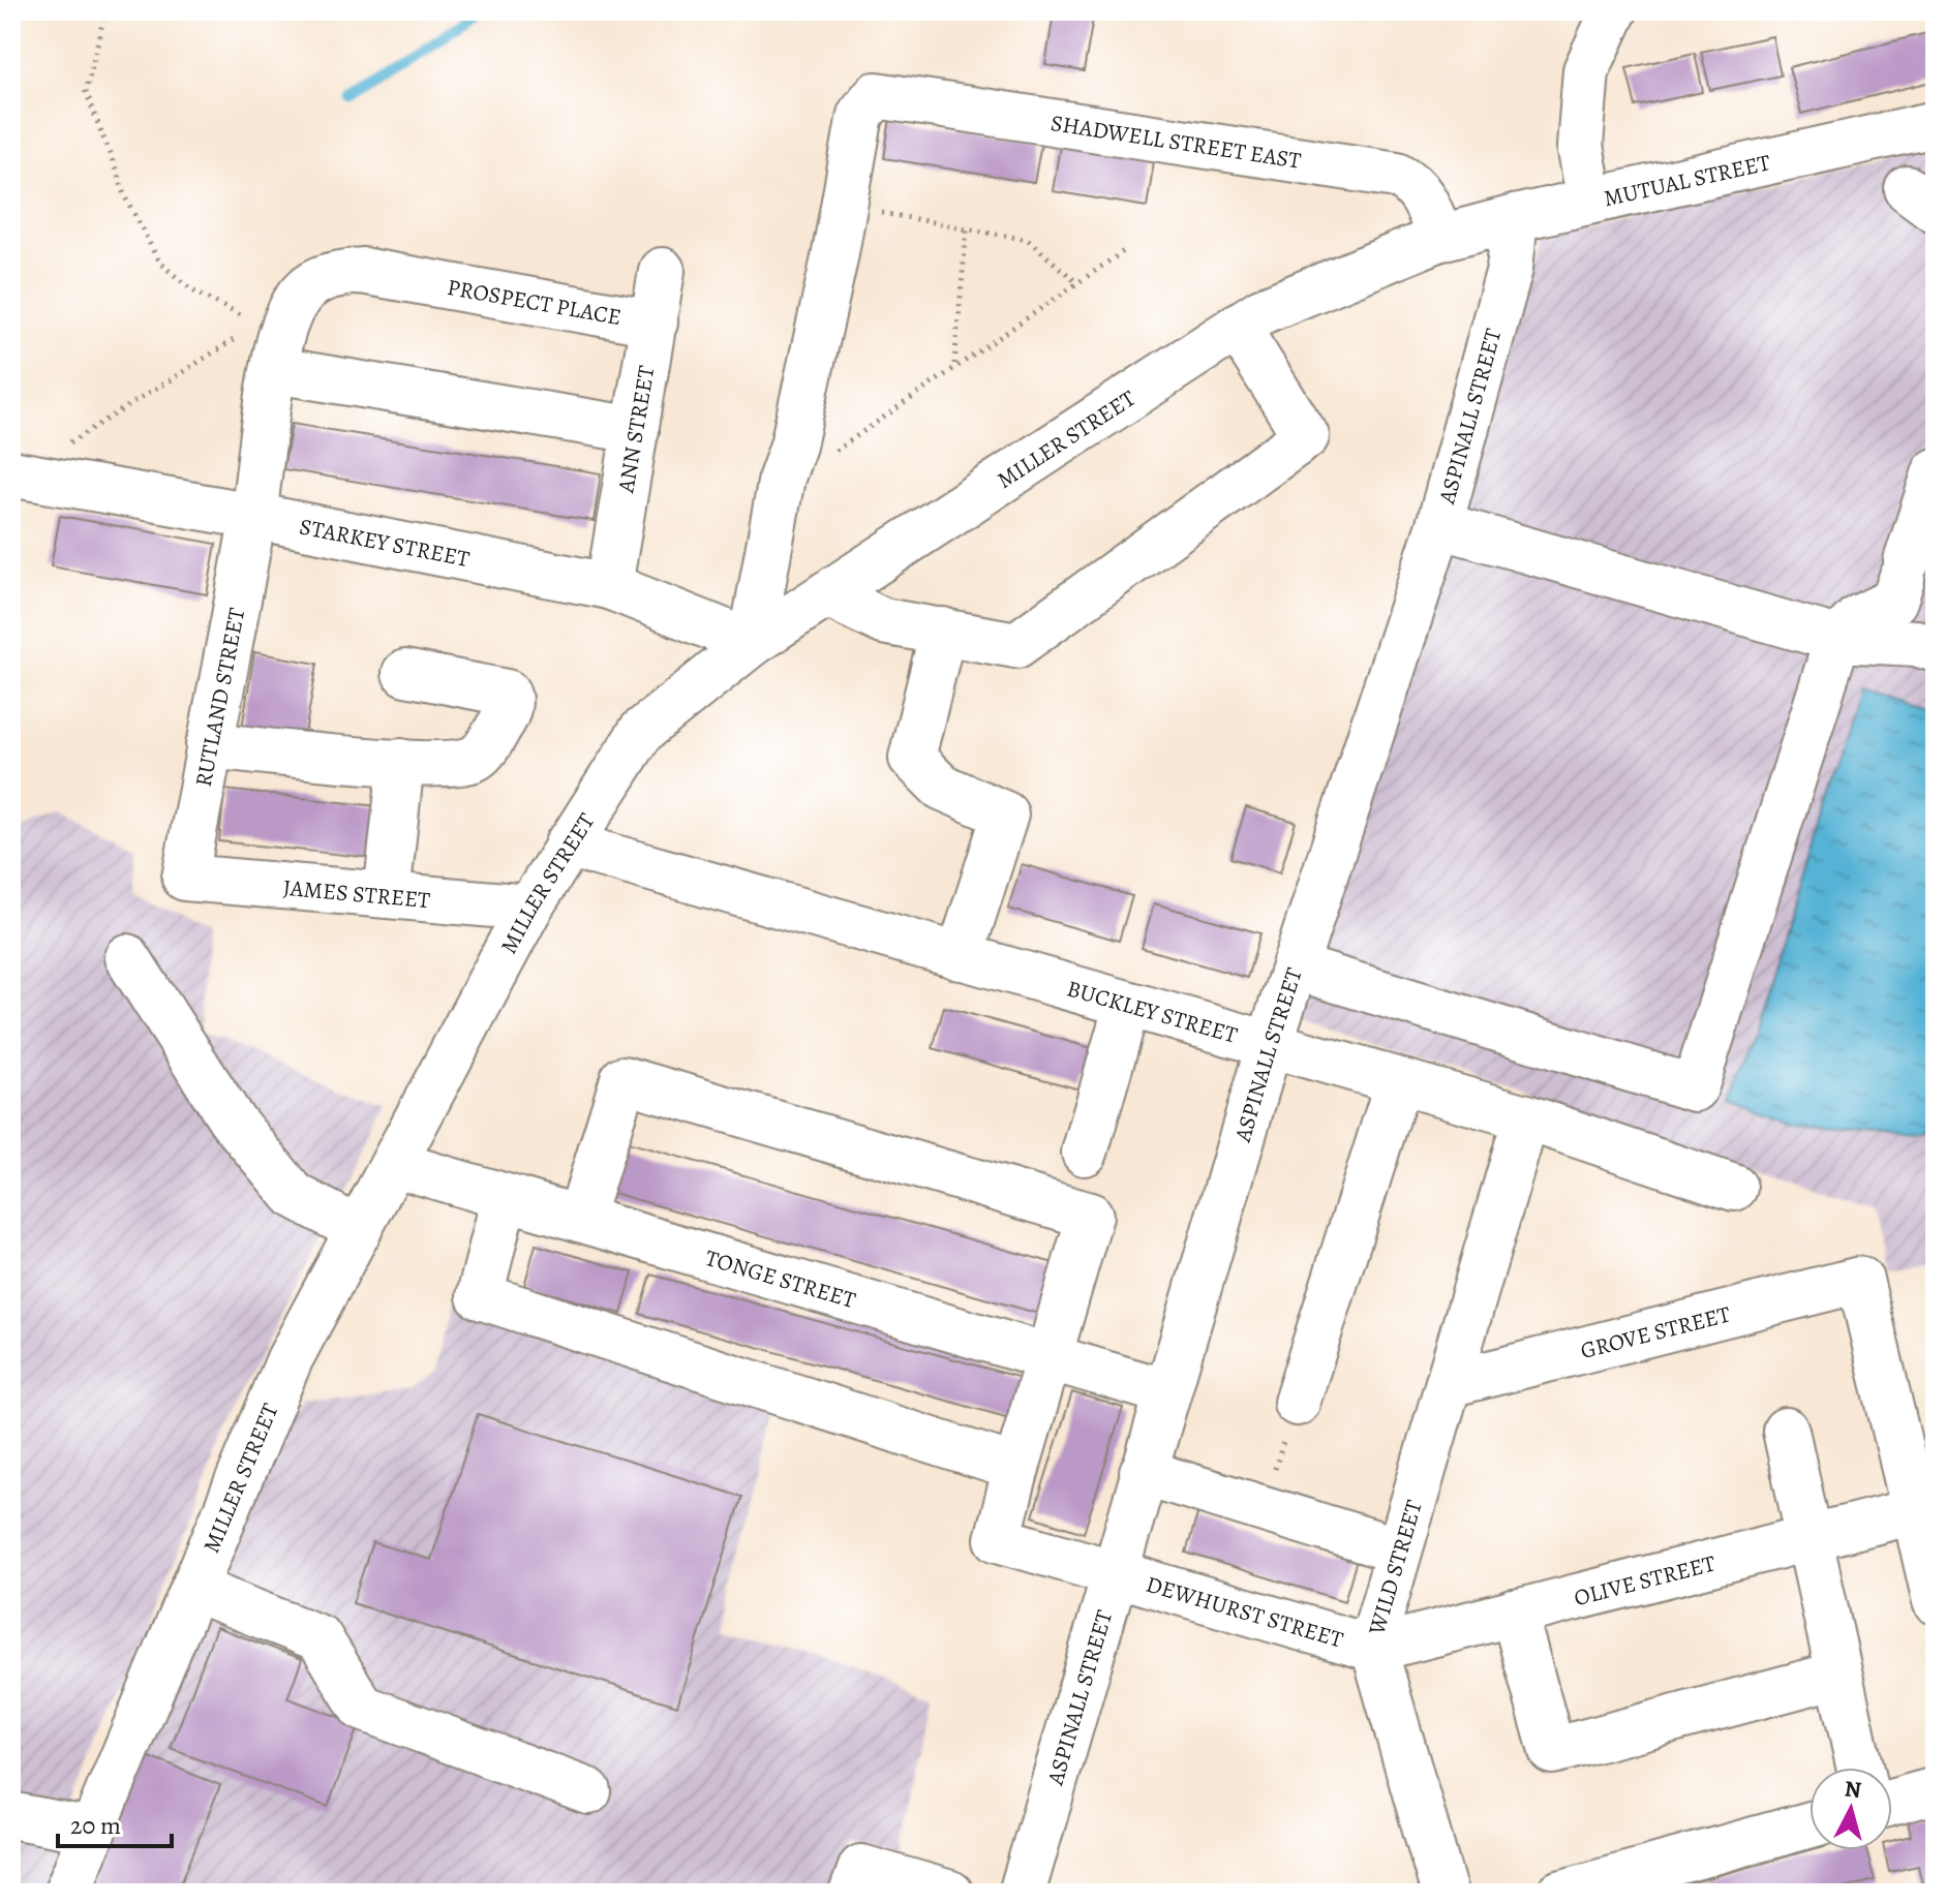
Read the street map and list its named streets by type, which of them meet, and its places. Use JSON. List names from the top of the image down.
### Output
{
  "streets": {
    "street": [
      "SHADWELL STREET EAST",
      "MUTUAL STREET",
      "PROSPECT PLACE",
      "ASPINALL STREET",
      "ANN STREET",
      "MILLER STREET",
      "STARKEY STREET",
      "RUTLAND STREET",
      "JAMES STREET",
      "BUCKLEY STREET",
      "TONGE STREET",
      "GROVE STREET",
      "WILD STREET",
      "OLIVE STREET",
      "DEWHURST STREET"
    ]
  },
  "crossings": [
    ["SHADWELL STREET EAST", "MUTUAL STREET"],
    ["SHADWELL STREET EAST", "MILLER STREET"],
    ["MUTUAL STREET", "ASPINALL STREET"],
    ["MUTUAL STREET", "MILLER STREET"],
    ["PROSPECT PLACE", "ANN STREET"],
    ["PROSPECT PLACE", "RUTLAND STREET"],
    ["ASPINALL STREET", "BUCKLEY STREET"],
    ["ASPINALL STREET", "TONGE STREET"],
    ["ASPINALL STREET", "DEWHURST STREET"],
    ["ANN STREET", "STARKEY STREET"],
    ["MILLER STREET", "STARKEY STREET"],
    ["MILLER STREET", "JAMES STREET"],
    ["MILLER STREET", "BUCKLEY STREET"],
    ["MILLER STREET", "TONGE STREET"],
    ["STARKEY STREET", "RUTLAND STREET"],
    ["RUTLAND STREET", "JAMES STREET"],
    ["BUCKLEY STREET", "WILD STREET"],
    ["GROVE STREET", "WILD STREET"],
    ["GROVE STREET", "OLIVE STREET"],
    ["WILD STREET", "OLIVE STREET"],
    ["WILD STREET", "DEWHURST STREET"],
    ["OLIVE STREET", "DEWHURST STREET"]
  ],
  "scale_bar": "20 m",
  "north": "top"
}
